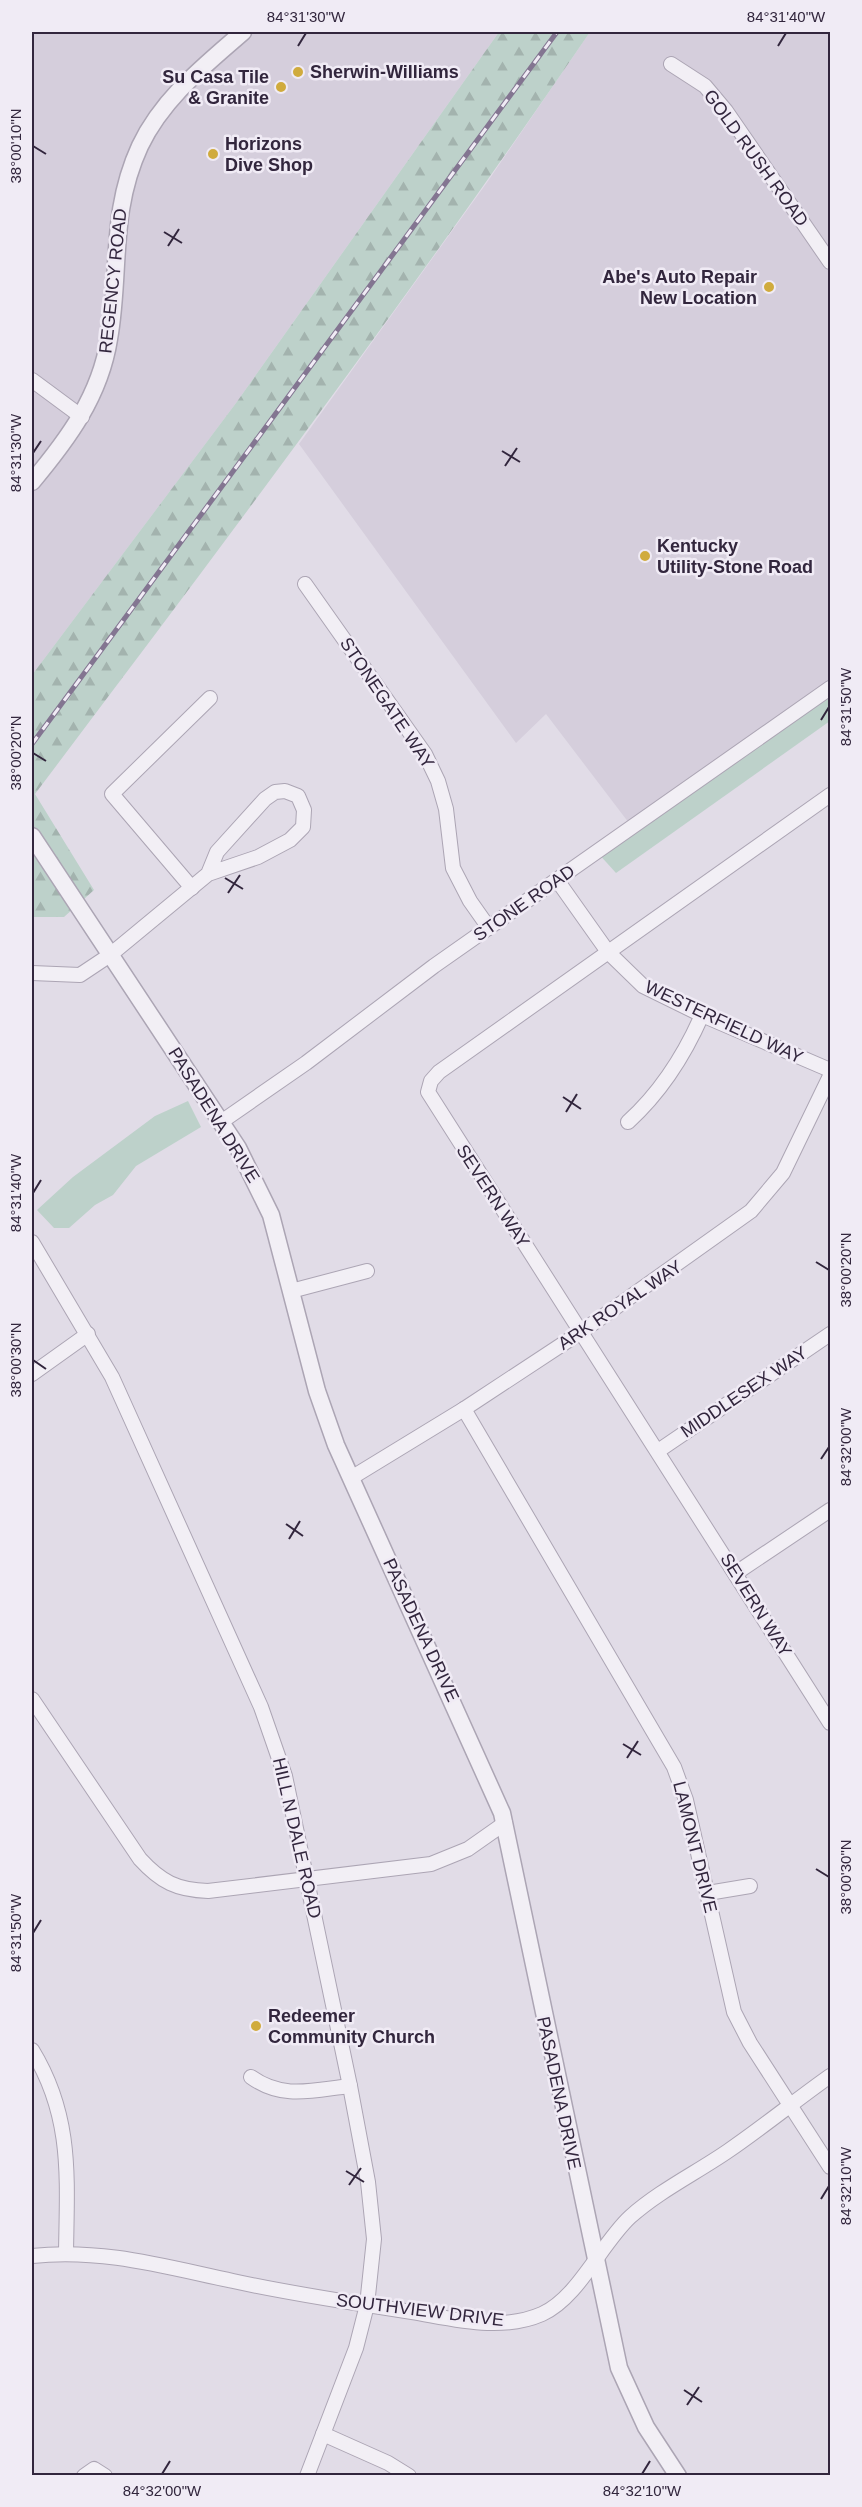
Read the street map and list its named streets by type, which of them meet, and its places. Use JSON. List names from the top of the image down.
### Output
{
  "streets": {
    "street": [
      "GOLD RUSH ROAD",
      "REGENCY ROAD",
      "STONEGATE WAY",
      "STONE ROAD",
      "WESTERFIELD WAY",
      "PASADENA DRIVE",
      "SEVERN WAY",
      "ARK ROYAL WAY",
      "MIDDLESEX WAY",
      "HILL N DALE ROAD",
      "LAMONT DRIVE",
      "SOUTHVIEW DRIVE"
    ]
  },
  "crossings": [
    ["STONEGATE WAY", "STONE ROAD"],
    ["STONE ROAD", "WESTERFIELD WAY"],
    ["STONE ROAD", "PASADENA DRIVE"],
    ["WESTERFIELD WAY", "SEVERN WAY"],
    ["PASADENA DRIVE", "ARK ROYAL WAY"],
    ["PASADENA DRIVE", "SOUTHVIEW DRIVE"],
    ["SEVERN WAY", "ARK ROYAL WAY"],
    ["SEVERN WAY", "MIDDLESEX WAY"],
    ["ARK ROYAL WAY", "LAMONT DRIVE"],
    ["HILL N DALE ROAD", "SOUTHVIEW DRIVE"],
    ["LAMONT DRIVE", "SOUTHVIEW DRIVE"]
  ],
  "places": [
    "Sherwin-Williams",
    "Su Casa Tile & Granite",
    "Horizons Dive Shop",
    "Abe's Auto Repair New Location",
    "Kentucky Utility-Stone Road",
    "Redeemer Community Church"
  ],
  "coordinates": [
    "84°31'30\"W",
    "84°31'40\"W",
    "38°00'10\"N",
    "84°31'50\"W",
    "38°00'20\"N",
    "38°00'30\"N",
    "84°32'00\"W",
    "84°32'10\"W"
  ]
}
